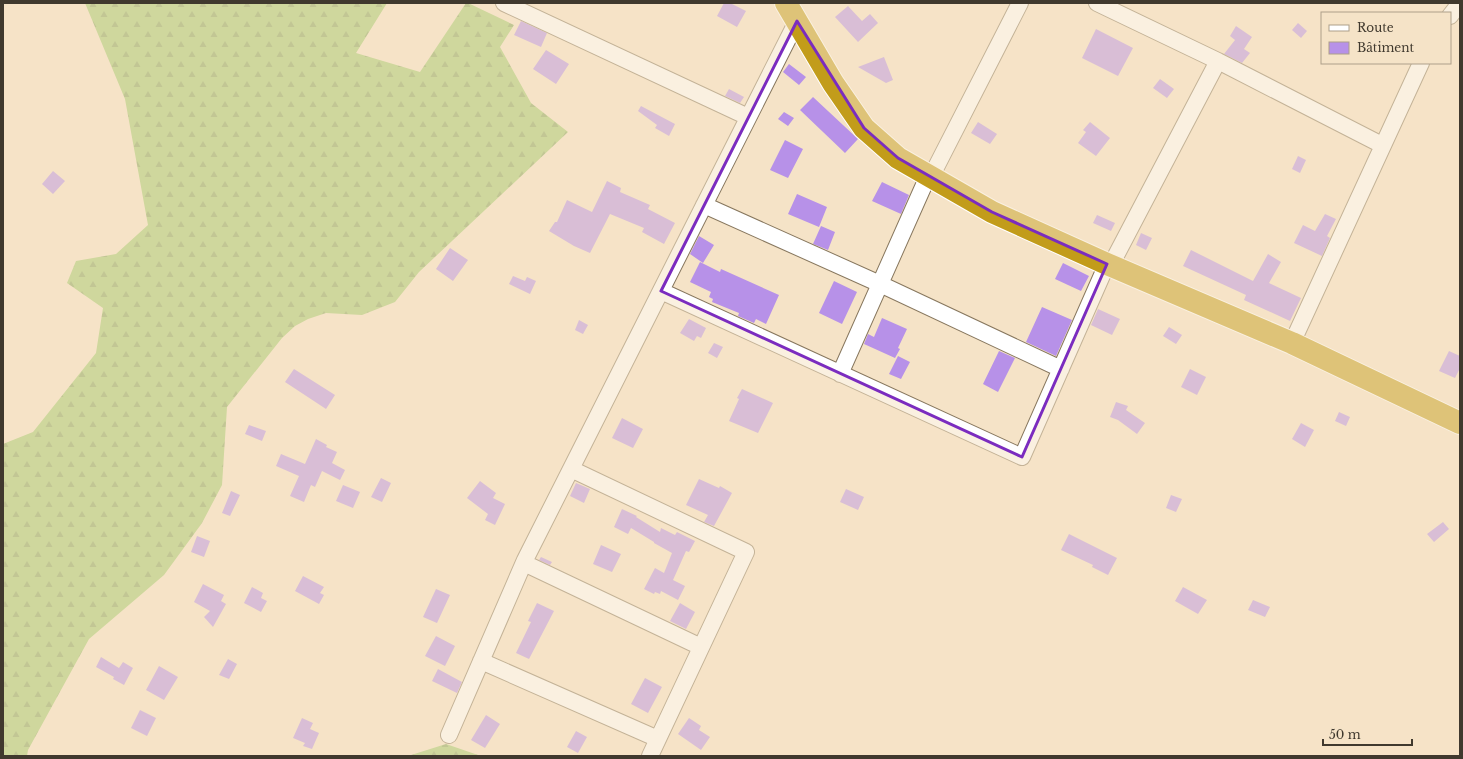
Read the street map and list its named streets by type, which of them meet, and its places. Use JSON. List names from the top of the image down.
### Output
{
  "legend": ["Route", "Bâtiment"],
  "scale_bar": "50 m"
}
